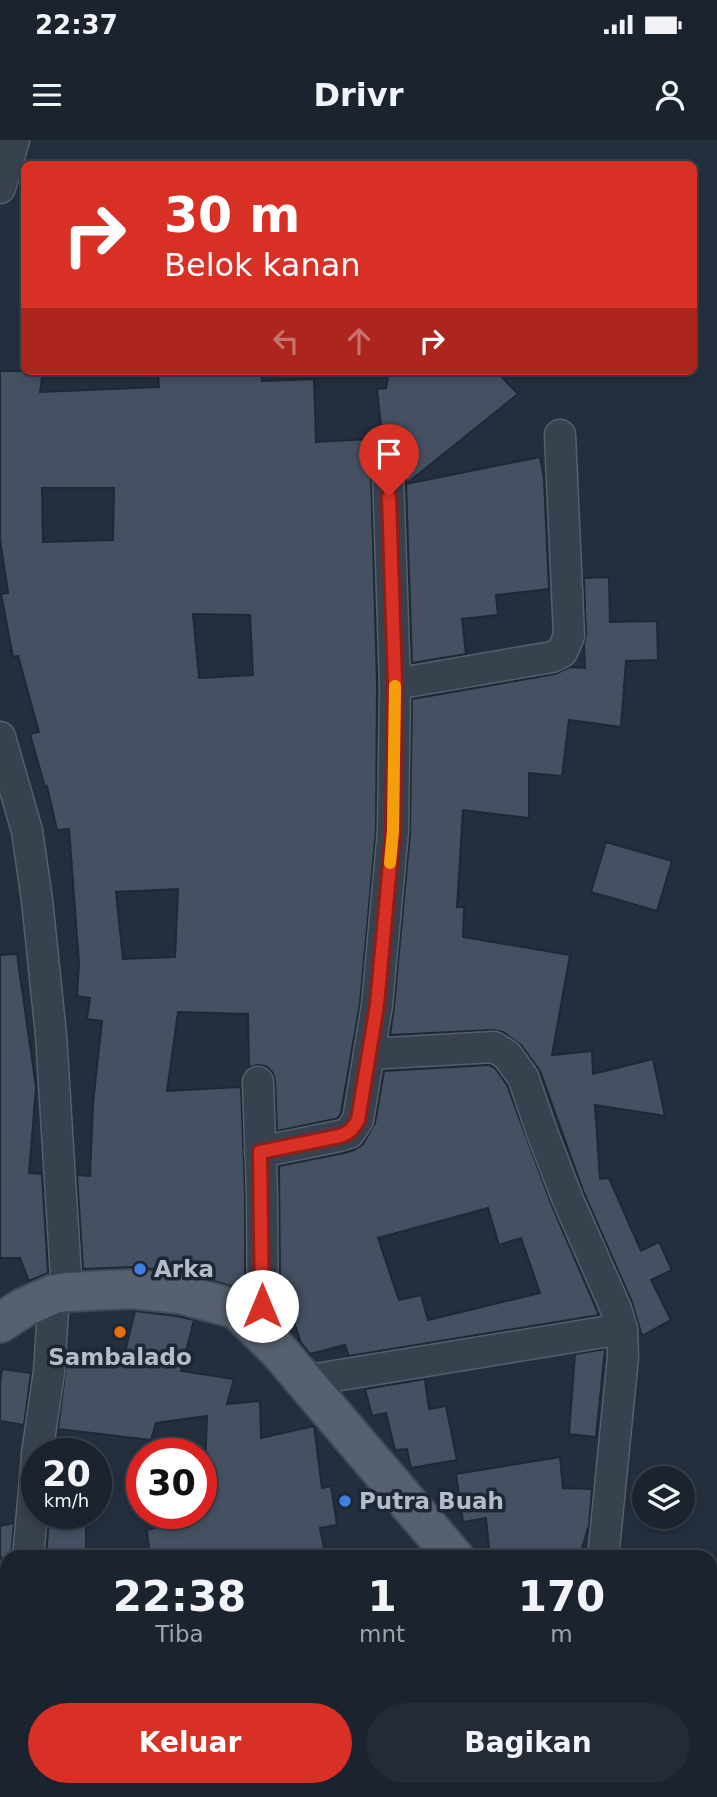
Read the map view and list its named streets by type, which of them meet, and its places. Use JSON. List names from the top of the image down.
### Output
{
  "places": ["Arka", "Sambalado", "Putra Buah"],
  "page": {
    "status": "22:37",
    "header": "Drivr",
    "turn": ["30 m", "Belok kanan"],
    "speed": "20 km/h",
    "limit": "30",
    "eta": [
      "22:38",
      "Tiba",
      "1",
      "mnt",
      "170",
      "m"
    ],
    "buttons": ["Keluar", "Bagikan"]
  }
}
